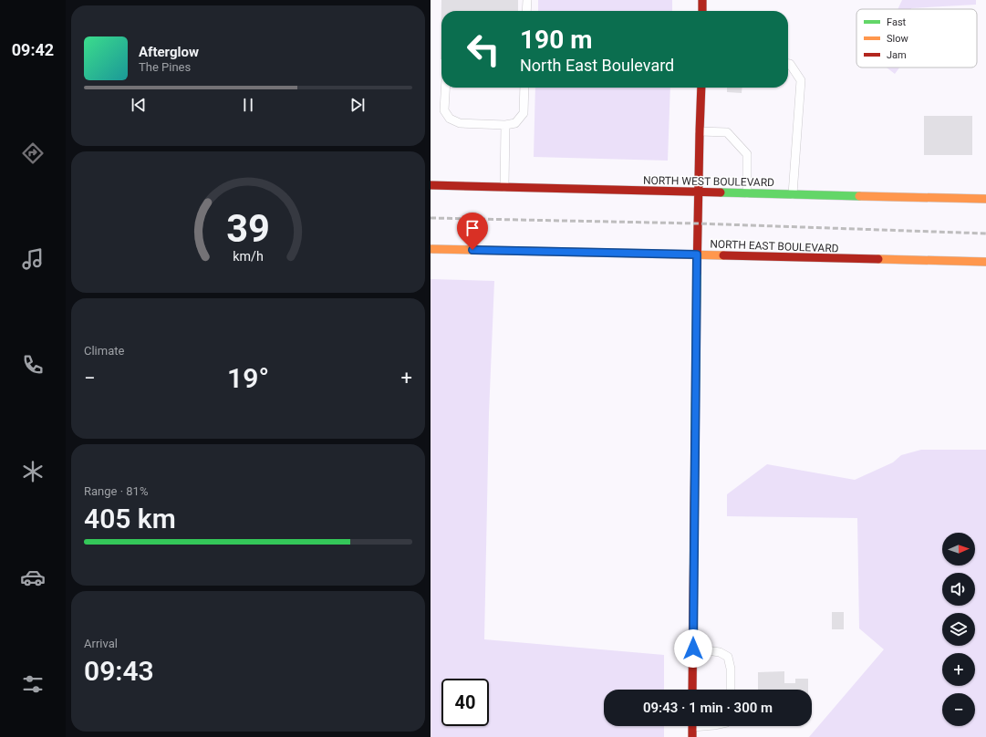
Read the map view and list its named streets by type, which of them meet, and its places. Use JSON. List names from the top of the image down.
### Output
{
  "streets": {
    "main road": ["NORTH WEST BOULEVARD", "NORTH EAST BOULEVARD"]
  },
  "legend": ["Fast", "Slow", "Jam"],
  "north": "right",
  "page": {
    "tabs": "09:42",
    "turn": ["190 m", "North East Boulevard"],
    "song": ["Afterglow", "The Pines"],
    "tile": [
      "Climate",
      ["Range · 81%", "405 km"],
      ["Arrival", "09:43"]
    ],
    "heat": ["−", "19°", "+"],
    "map_buttons": ["+", "−"],
    "limit": "40",
    "trip": "09:43 · 1 min · 300 m",
    "gauge": ["39", "km/h"]
  }
}
